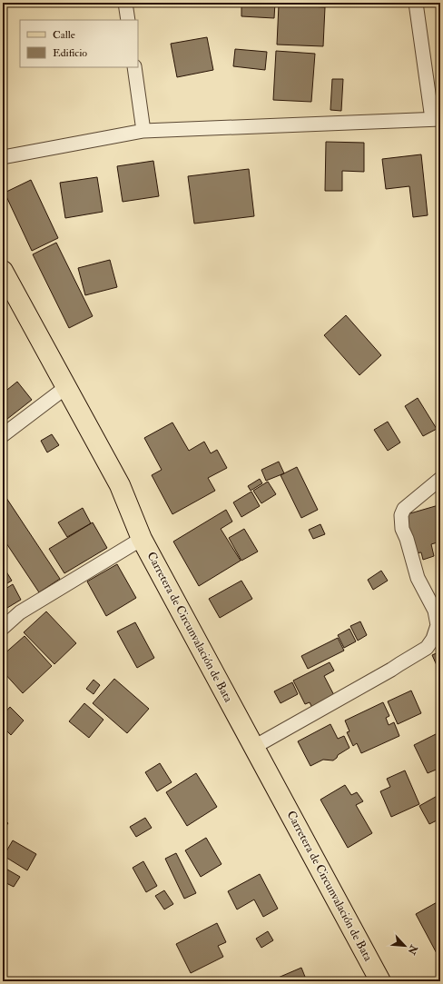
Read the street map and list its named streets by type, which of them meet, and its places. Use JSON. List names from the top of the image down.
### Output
{
  "streets": {
    "main road": ["Carretera de Circunvalación de Bata"]
  },
  "legend": ["Calle", "Edificio"],
  "north": "bottom right"
}
